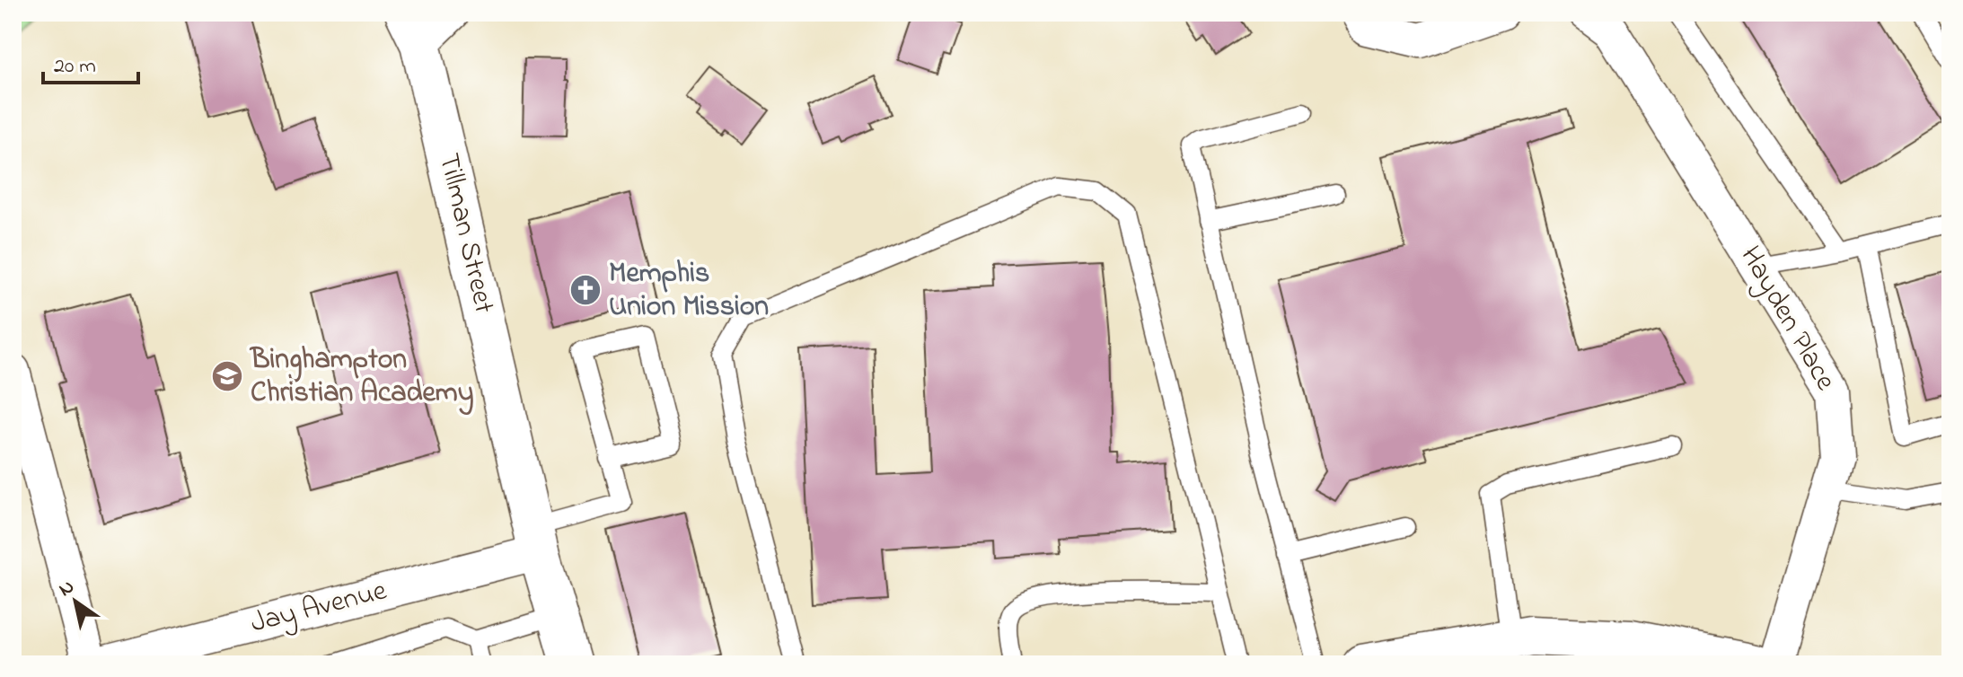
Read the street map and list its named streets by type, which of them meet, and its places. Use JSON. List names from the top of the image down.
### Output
{
  "streets": {
    "main road": ["Tillman Street"],
    "street": ["Hayden Place", "Jay Avenue"]
  },
  "crossings": [
    ["Tillman Street", "Jay Avenue"]
  ],
  "places": {
    "church": ["Memphis Union Mission"],
    "school or university": ["Binghampton Christian Academy"]
  },
  "scale_bar": "20 m",
  "north": "top left"
}
